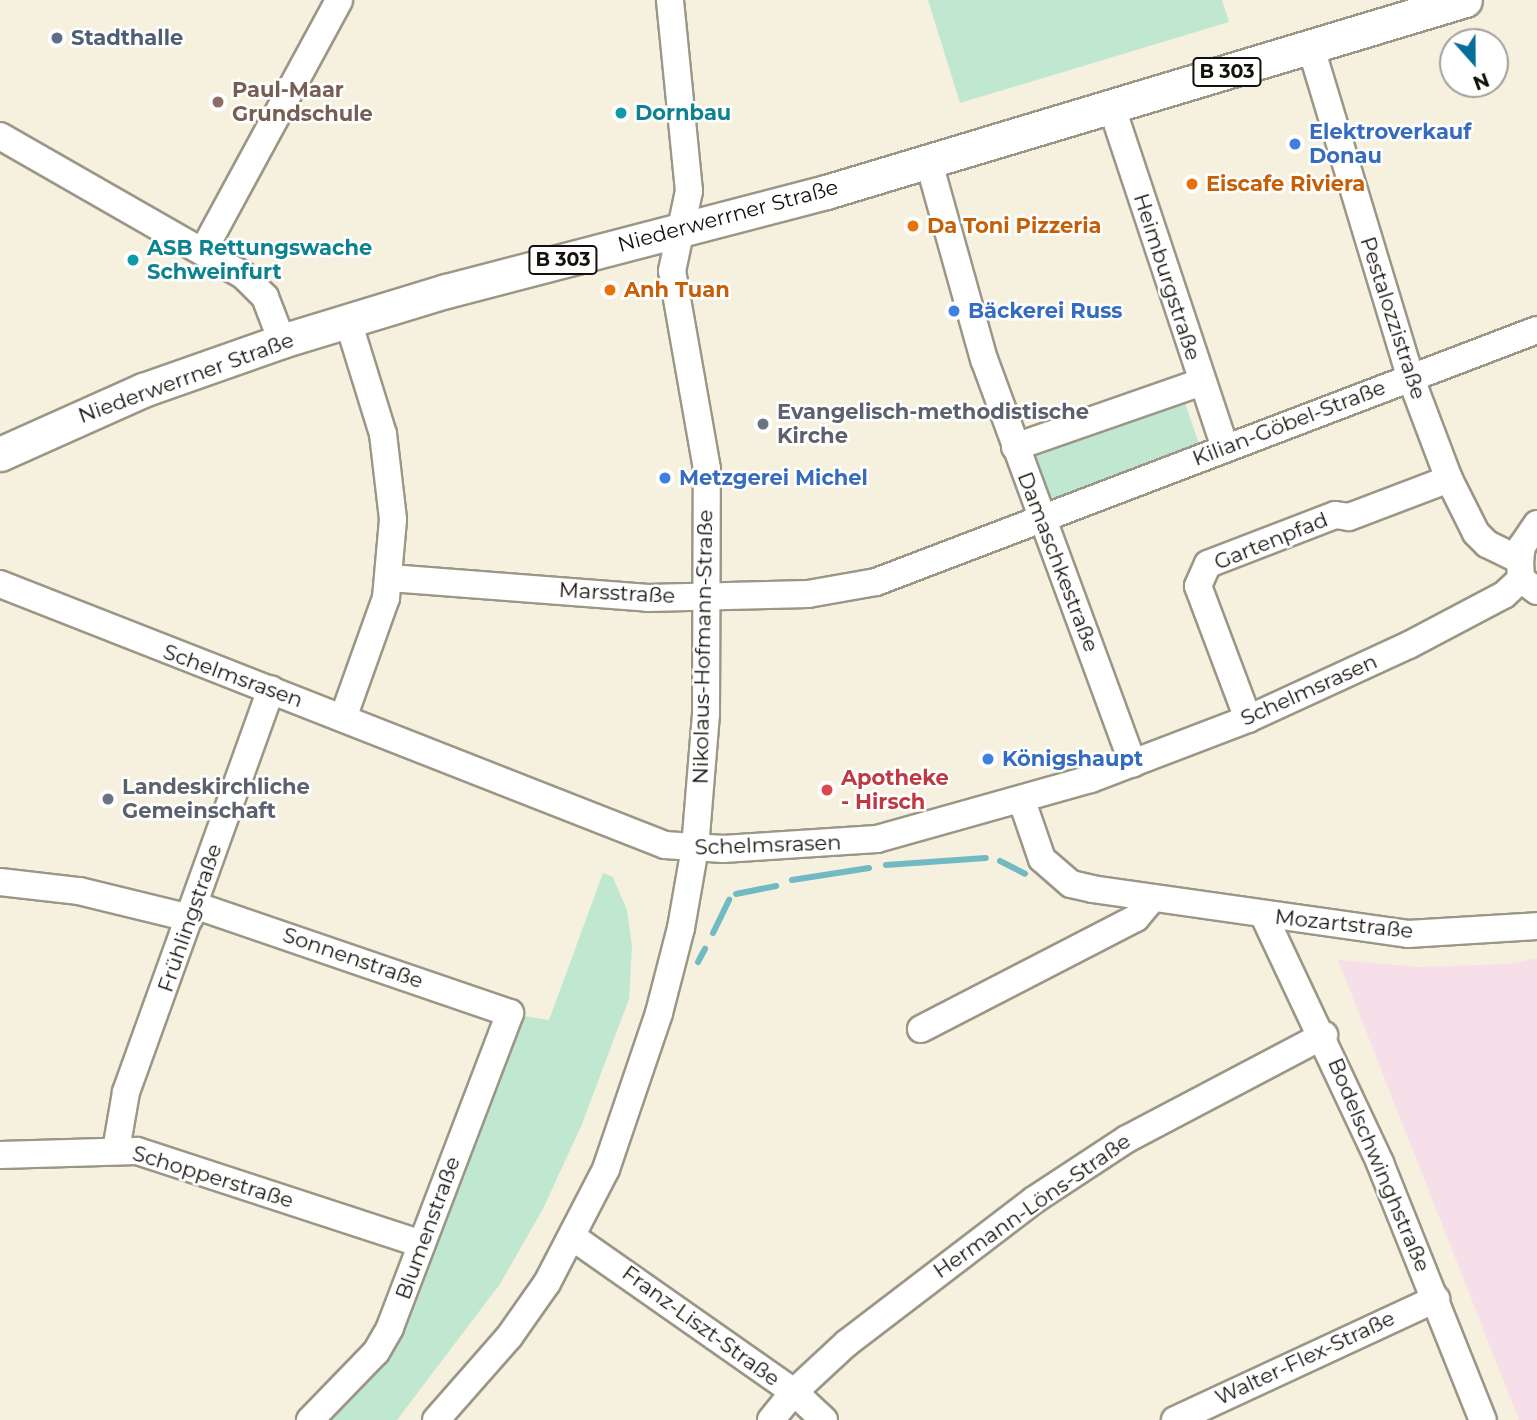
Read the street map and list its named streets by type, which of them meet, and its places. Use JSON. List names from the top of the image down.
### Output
{
  "streets": {
    "main road": ["B 303", "Niederwerrner Straße"],
    "street": [
      "Heimburgstraße",
      "Pestalozzistraße",
      "Kilian-Göbel-Straße",
      "Gartenpfad",
      "Damaschkestraße",
      "Marsstraße",
      "Nikolaus-Hofmann-Straße",
      "Schelmsrasen",
      "Frühlingstraße",
      "Mozartstraße",
      "Sonnenstraße",
      "Bodelschwinghstraße",
      "Schopperstraße",
      "Hermann-Löns-Straße",
      "Blumenstraße",
      "Franz-Liszt-Straße",
      "Walter-Flex-Straße"
    ]
  },
  "crossings": [
    ["Niederwerrner Straße", "Heimburgstraße"],
    ["Niederwerrner Straße", "Pestalozzistraße"],
    ["Niederwerrner Straße", "Damaschkestraße"],
    ["Niederwerrner Straße", "Nikolaus-Hofmann-Straße"],
    ["Heimburgstraße", "Kilian-Göbel-Straße"],
    ["Pestalozzistraße", "Kilian-Göbel-Straße"],
    ["Pestalozzistraße", "Gartenpfad"],
    ["Pestalozzistraße", "Schelmsrasen"],
    ["Kilian-Göbel-Straße", "Damaschkestraße"],
    ["Kilian-Göbel-Straße", "Marsstraße"],
    ["Gartenpfad", "Schelmsrasen"],
    ["Damaschkestraße", "Marsstraße"],
    ["Damaschkestraße", "Schelmsrasen"],
    ["Marsstraße", "Nikolaus-Hofmann-Straße"],
    ["Nikolaus-Hofmann-Straße", "Schelmsrasen"],
    ["Nikolaus-Hofmann-Straße", "Franz-Liszt-Straße"],
    ["Schelmsrasen", "Frühlingstraße"],
    ["Schelmsrasen", "Mozartstraße"],
    ["Frühlingstraße", "Sonnenstraße"],
    ["Frühlingstraße", "Schopperstraße"],
    ["Mozartstraße", "Bodelschwinghstraße"],
    ["Sonnenstraße", "Blumenstraße"],
    ["Bodelschwinghstraße", "Hermann-Löns-Straße"],
    ["Bodelschwinghstraße", "Walter-Flex-Straße"],
    ["Schopperstraße", "Blumenstraße"],
    ["Hermann-Löns-Straße", "Franz-Liszt-Straße"]
  ],
  "places": [
    "Stadthalle",
    "Paul-Maar Grundschule",
    "Dornbau",
    "Elektroverkauf Donau",
    "Eiscafe Riviera",
    "Da Toni Pizzeria",
    "ASB Rettungswache Schweinfurt",
    "Anh Tuan",
    "Bäckerei Russ",
    "Evangelisch-methodistische Kirche",
    "Metzgerei Michel",
    "Königshaupt",
    "Apotheke - Hirsch",
    "Landeskirchliche Gemeinschaft"
  ],
  "north": "bottom"
}
